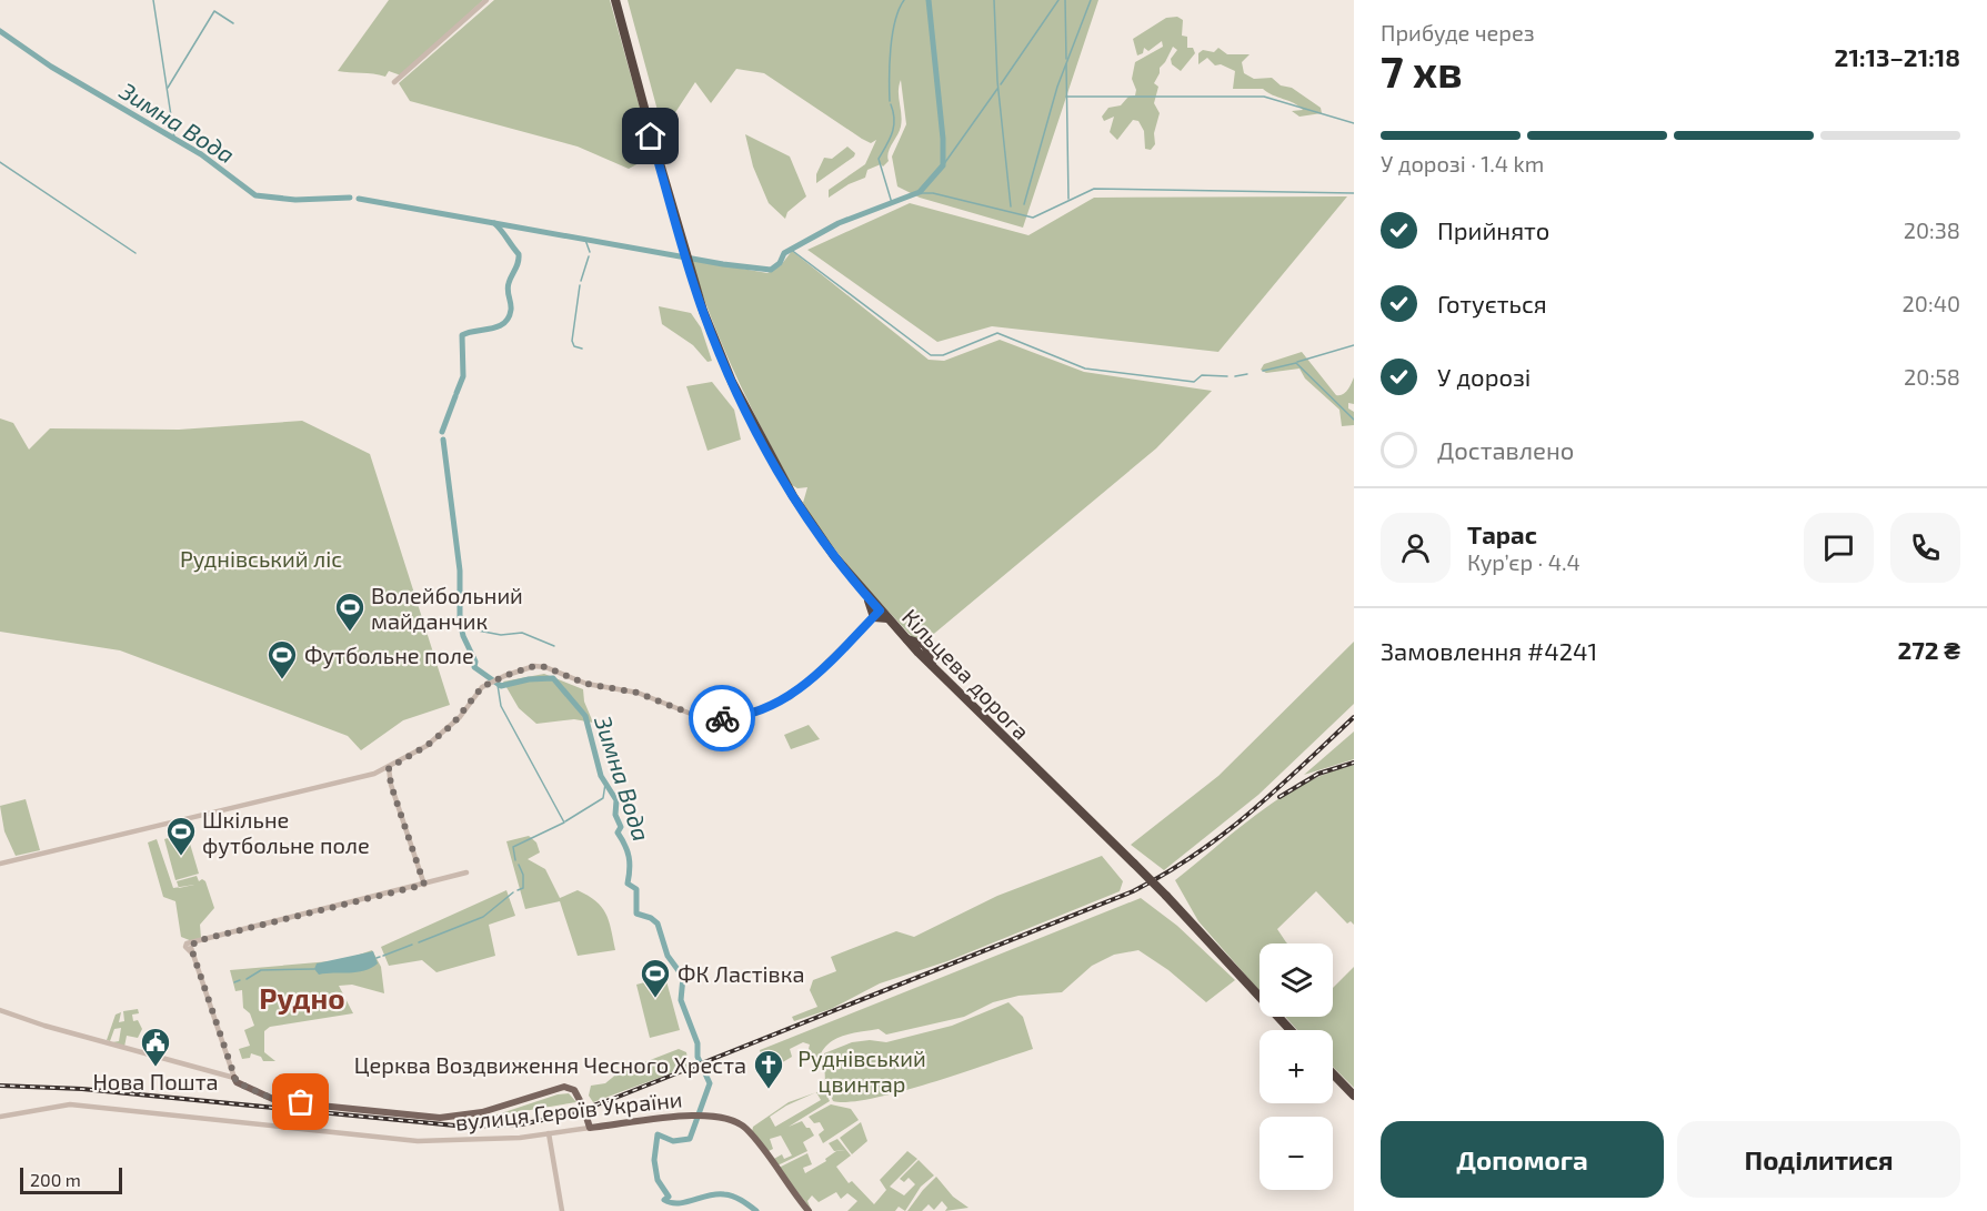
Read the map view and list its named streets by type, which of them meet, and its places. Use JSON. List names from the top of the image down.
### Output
{
  "streets": {
    "highway": ["Кільцева дорога"],
    "main road": ["вулиця Героїв України"]
  },
  "districts": ["Рудно"],
  "water": ["Зимна Вода"],
  "parks": ["Руднівський ліс", "Руднівський цвинтар"],
  "places": {
    "sports": [
      "Волейбольний майданчик",
      "Футбольне поле",
      "Шкільне футбольне поле",
      "ФК Ластівка"
    ],
    "public building": ["Нова Пошта"],
    "church": ["Церква Воздвиження Чесного Хреста"]
  },
  "scale_bar": "200 m",
  "page": {
    "heading": ["7 хв", "Прибуде через", "21:13–21:18"],
    "panel": [
      "Тарас",
      "Кур’єр · 4.4",
      "Замовлення #4241",
      "272 ₴"
    ],
    "bar": "У дорозі · 1.4 km",
    "list": [
      ["Прийнято", "20:38"],
      ["Готується", "20:40"],
      ["У дорозі", "20:58"],
      "Доставлено"
    ],
    "map_buttons": ["+", "−"],
    "buttons": ["Допомога", "Поділитися"],
    "scale": "200 m"
  }
}
